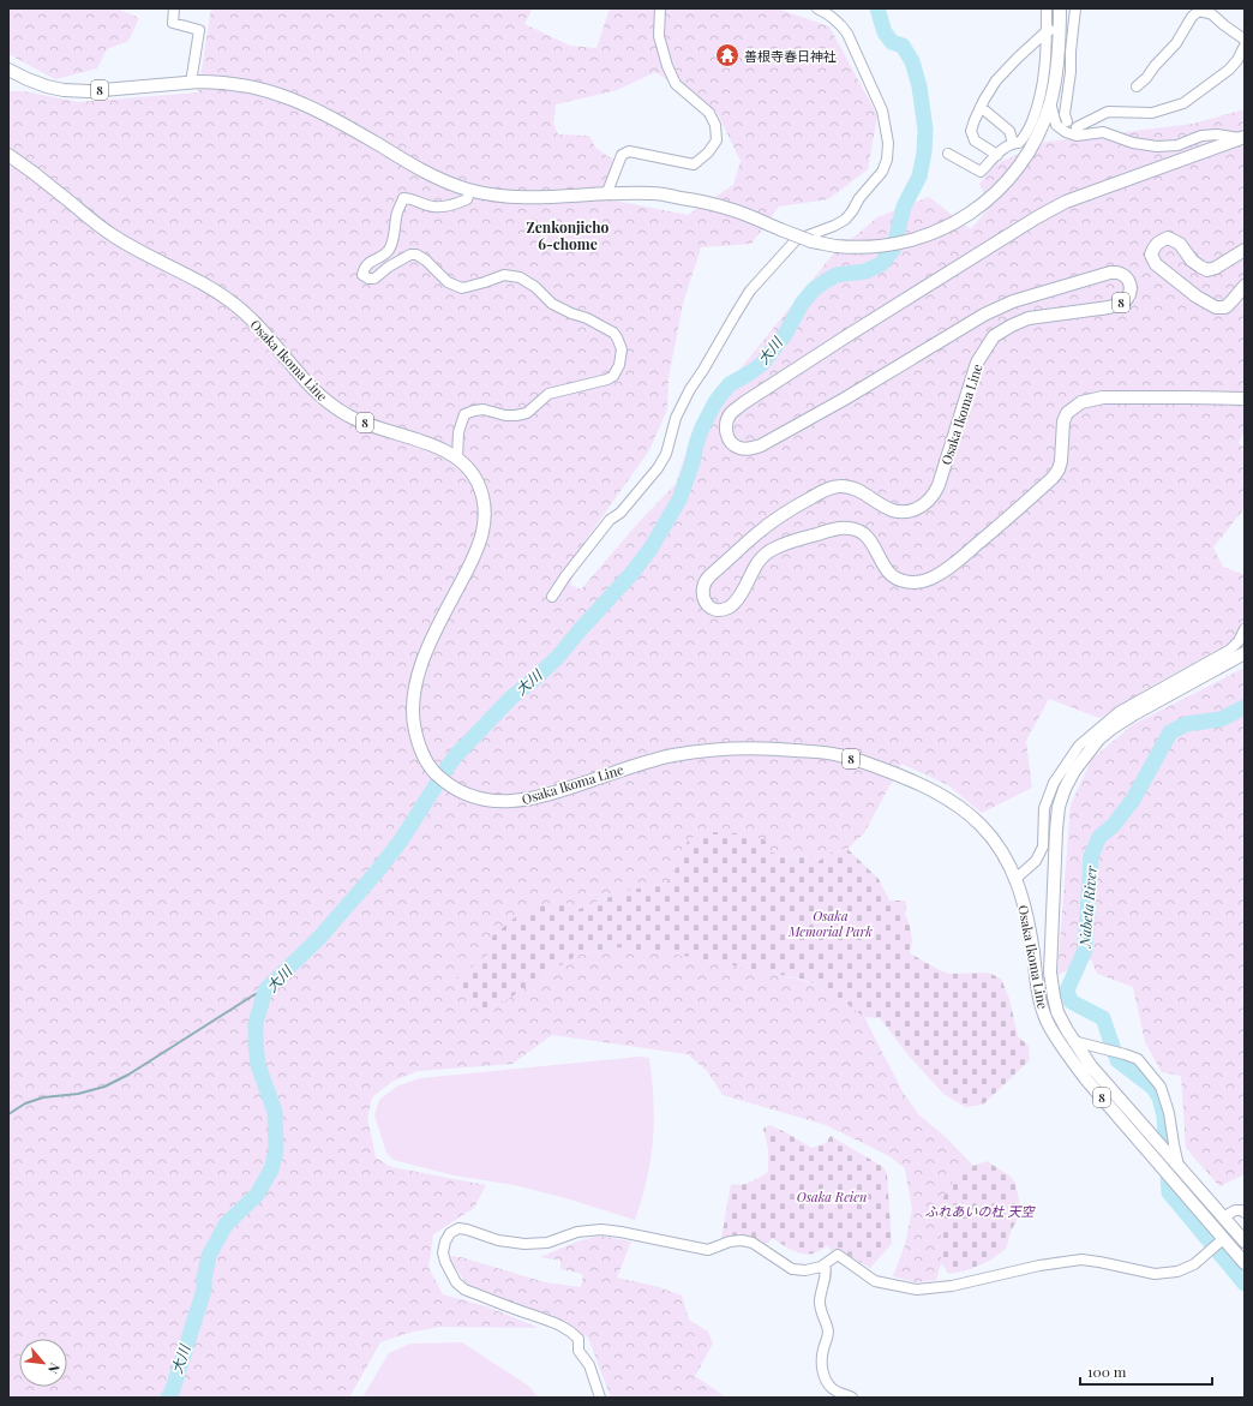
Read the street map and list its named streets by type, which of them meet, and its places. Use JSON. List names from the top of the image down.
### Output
{
  "streets": {
    "main road": ["8", "Osaka Ikoma Line"]
  },
  "districts": ["Zenkonjicho 6-chome"],
  "water": ["大川", "Nabeta River"],
  "parks": ["Osaka Memorial Park", "Osaka Reien", "ふれあいの杜 天空"],
  "places": {
    "temple": ["善根寺春日神社"]
  },
  "scale_bar": "100 m",
  "north": "bottom right"
}
